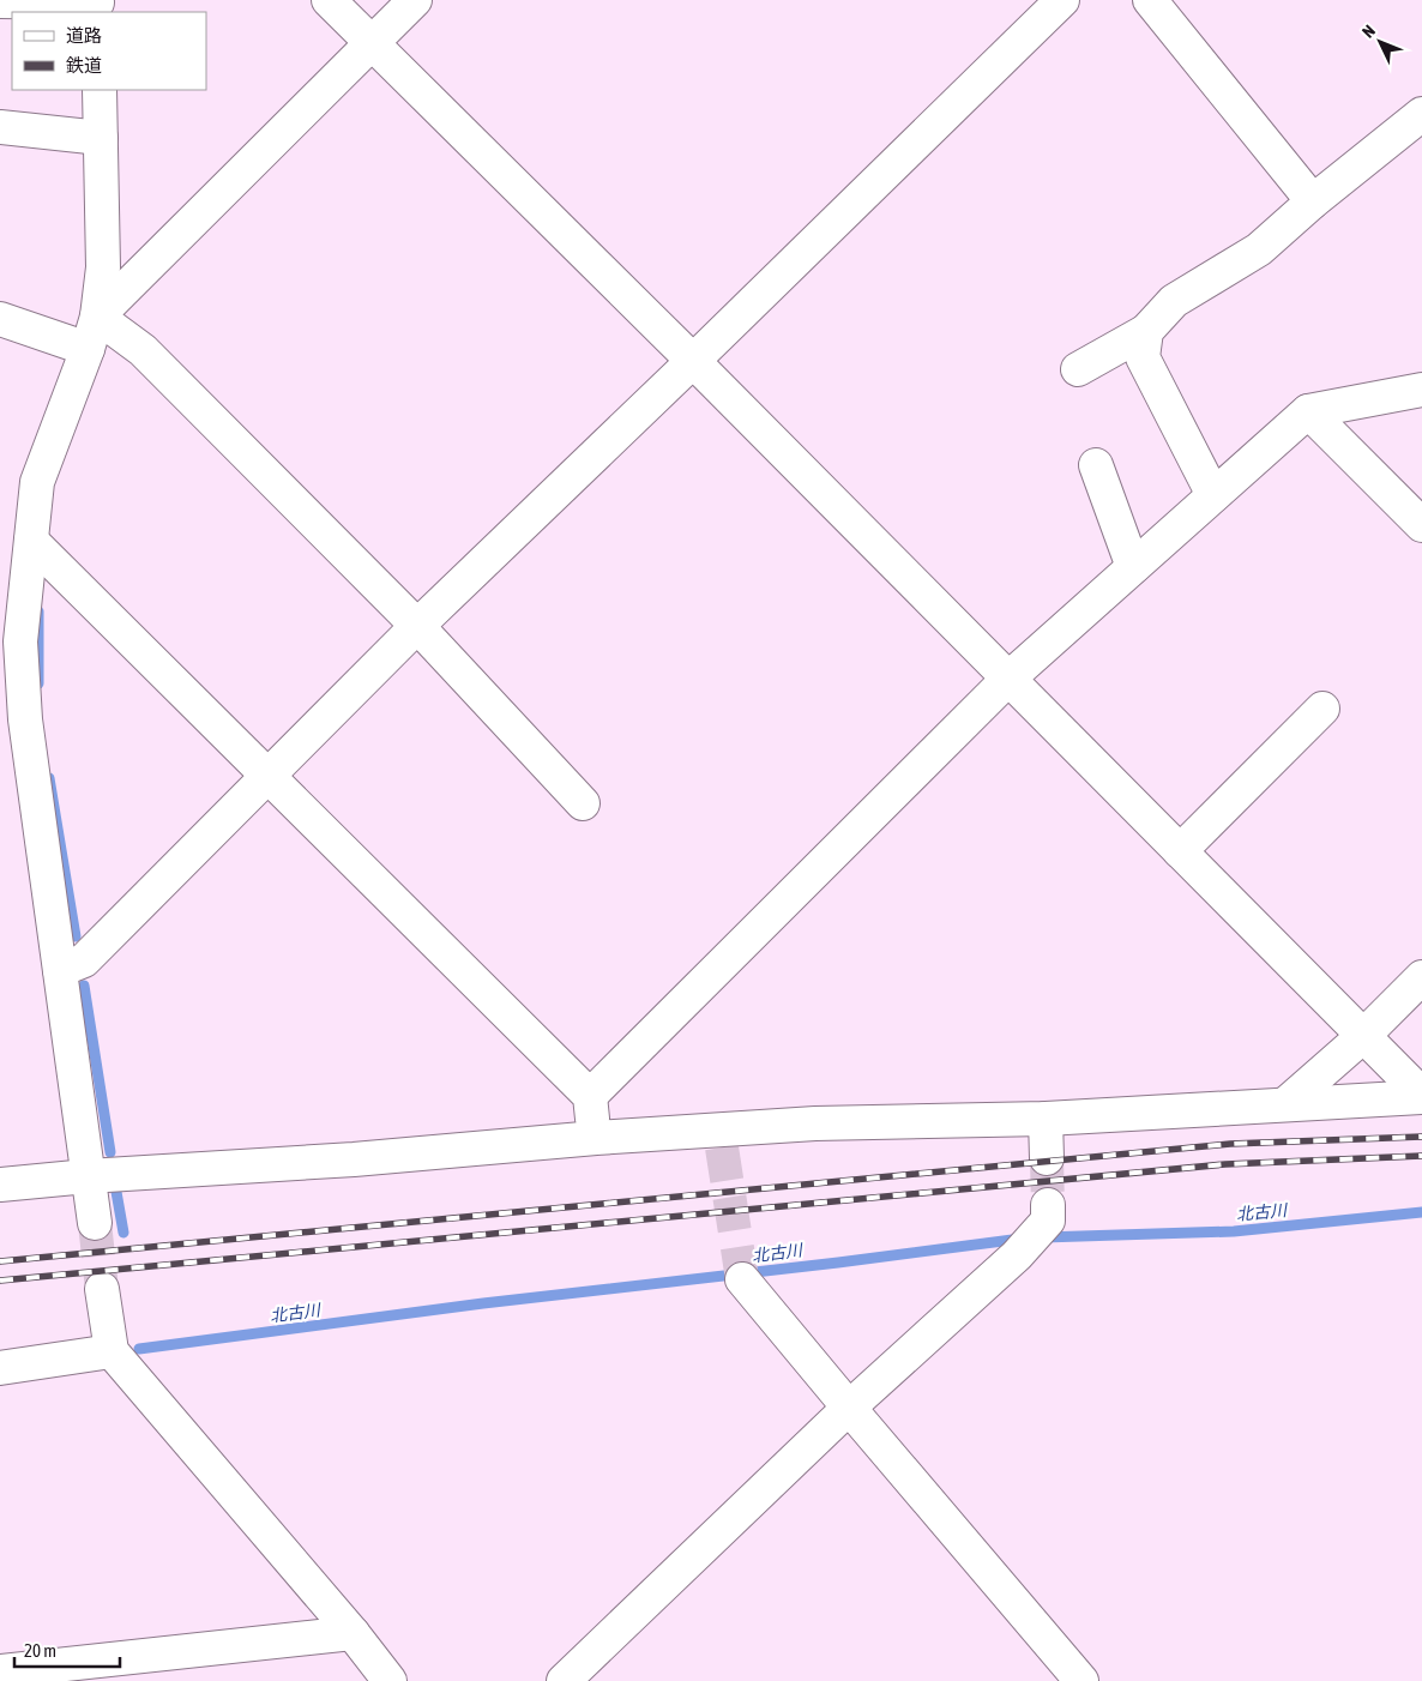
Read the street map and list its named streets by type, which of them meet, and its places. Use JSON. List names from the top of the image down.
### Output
{
  "water": ["北古川"],
  "legend": ["道路", "鉄道"],
  "scale_bar": "20 m",
  "north": "top left"
}
